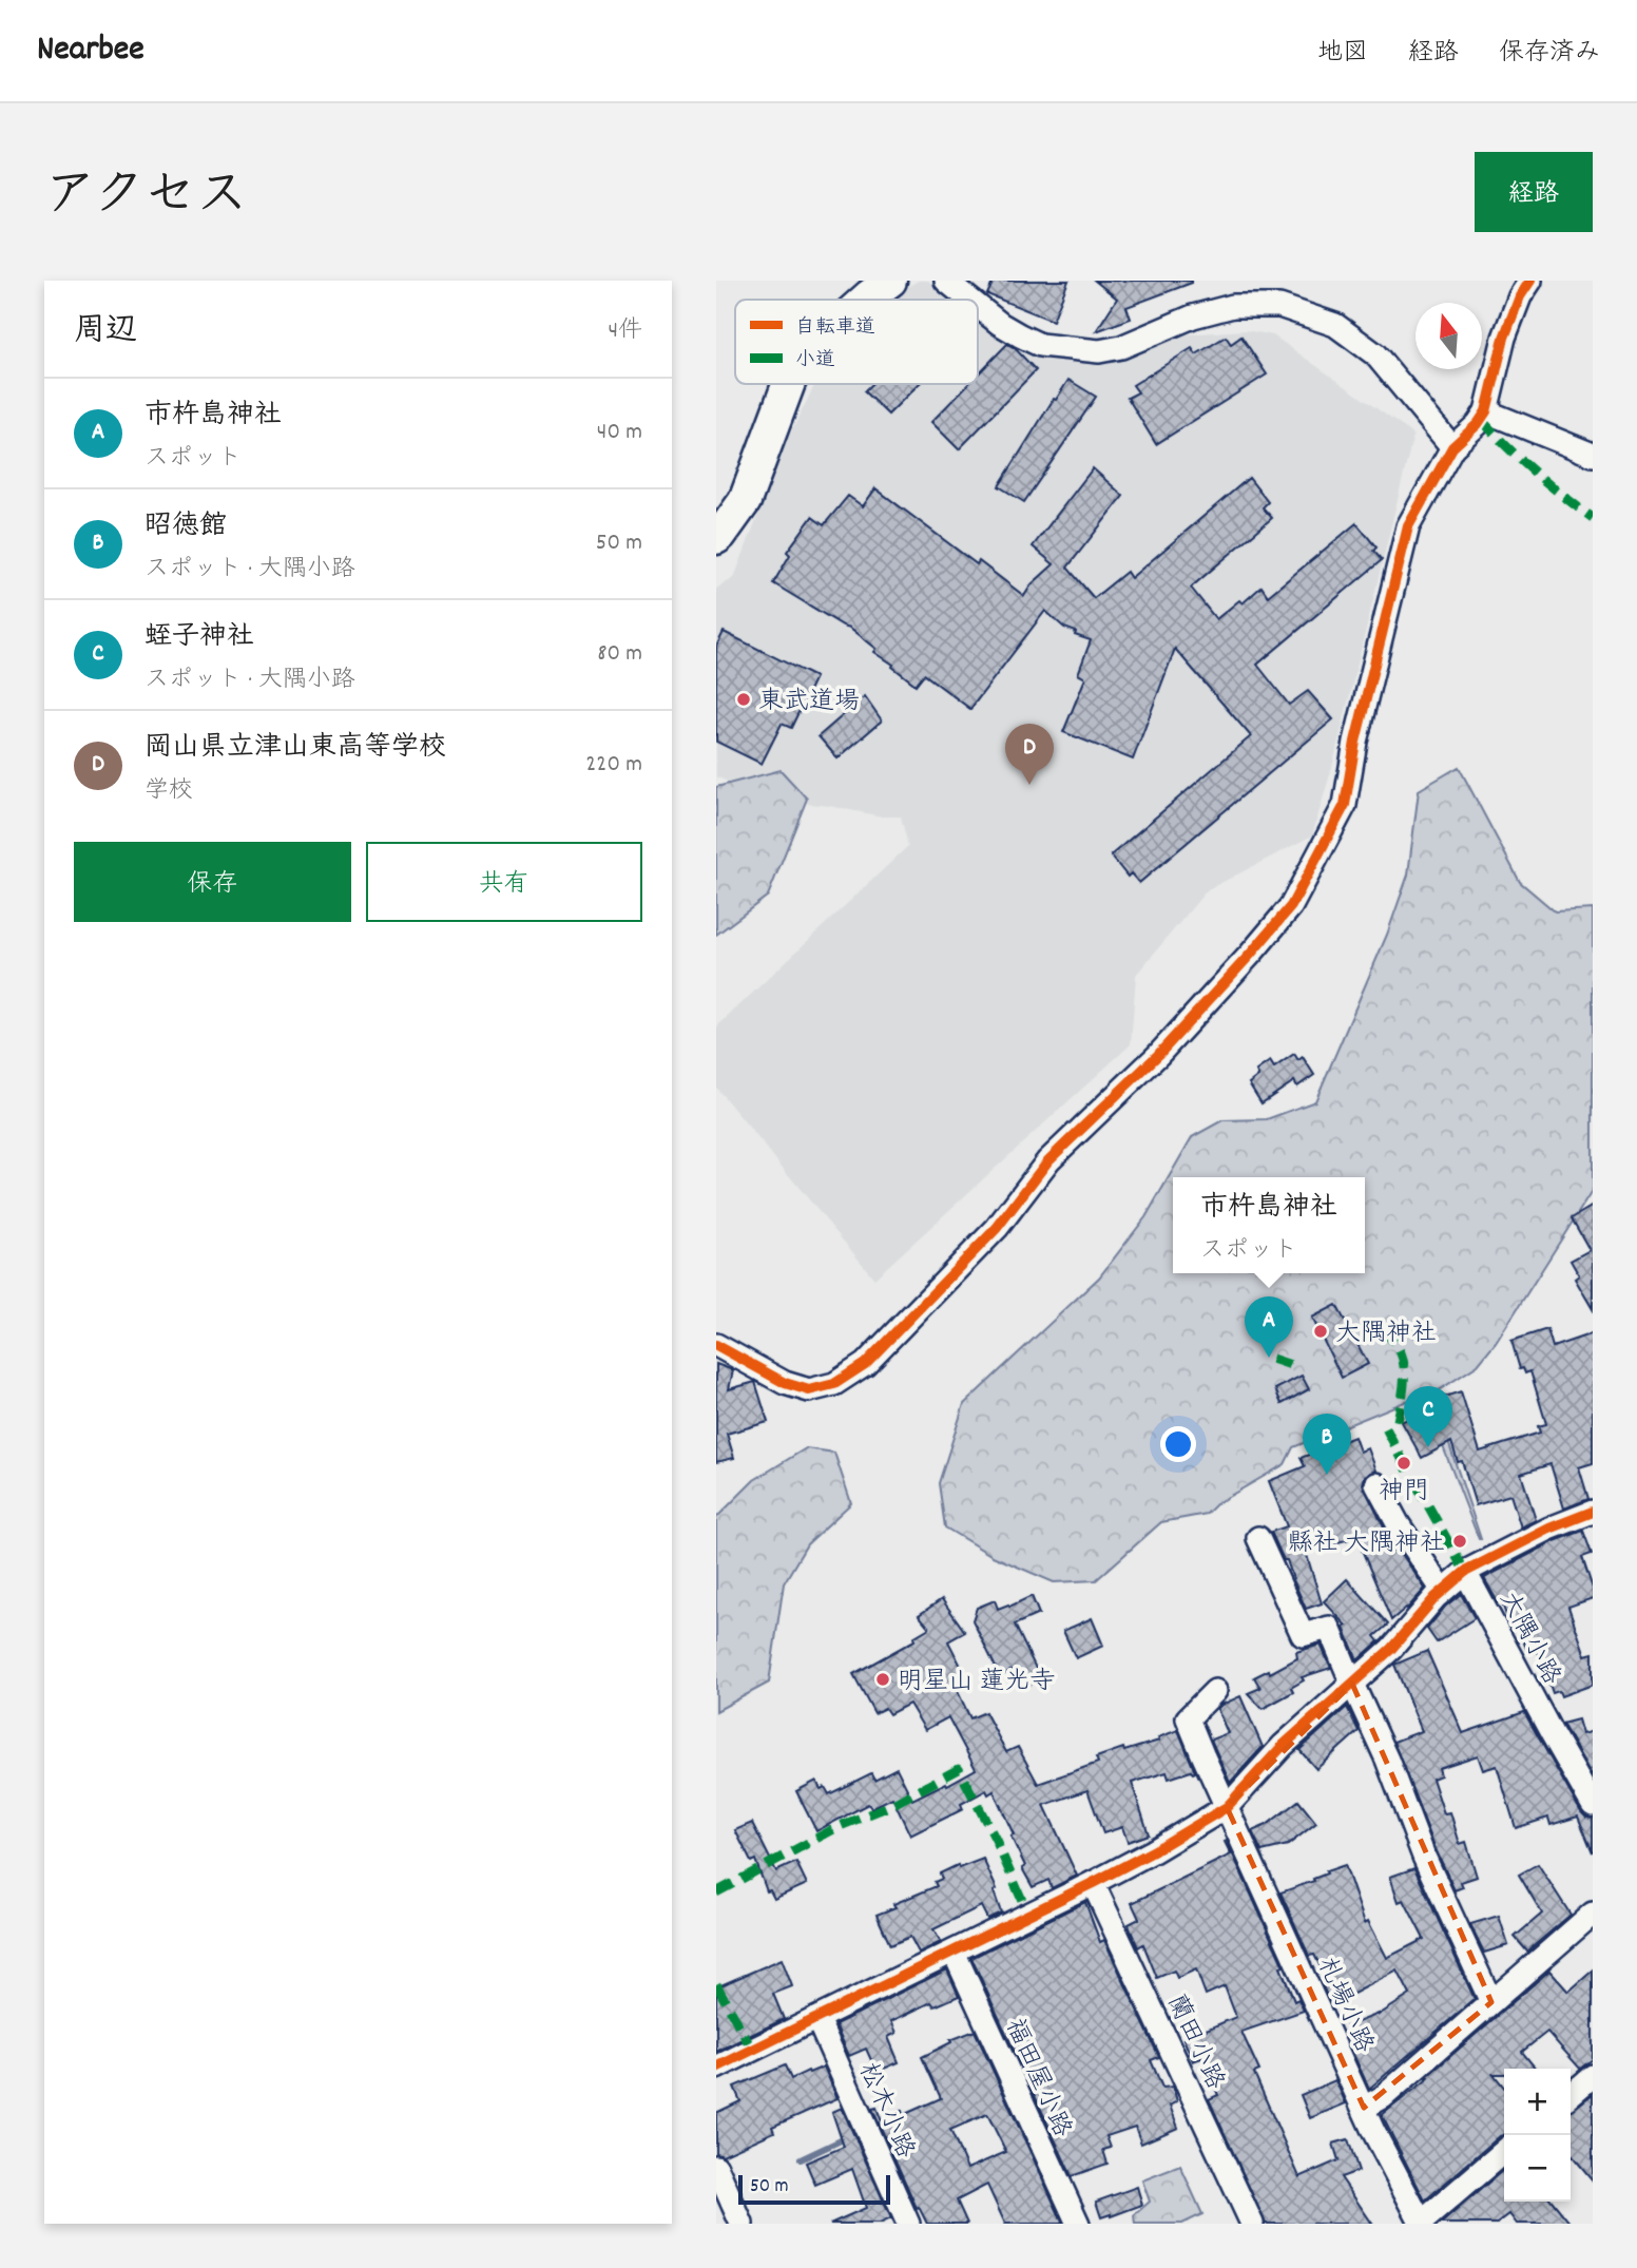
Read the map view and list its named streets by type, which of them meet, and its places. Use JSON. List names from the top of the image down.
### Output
{
  "streets": {
    "street": [
      "大隅小路",
      "札場小路",
      "蘭田小路",
      "福田屋小路",
      "松木小路"
    ]
  },
  "places": [
    "東武道場",
    "大隅神社",
    "神門",
    "縣社 大隅神社",
    "明星山 蓮光寺"
  ],
  "legend": ["自転車道", "小道"],
  "scale_bar": "50 m",
  "north": "top",
  "page": {
    "header": "Nearbee",
    "nav": ["地図", "経路", "保存済み"],
    "title": "アクセス",
    "buttons": [
      "経路",
      ["保存", "共有"]
    ],
    "heading": ["周辺", "4件"],
    "list": [
      {
        "mark": "A",
        "name": "市杵島神社",
        "note": "スポット",
        "value": "40 m"
      },
      {
        "mark": "B",
        "name": "昭徳館",
        "note": "スポット · 大隅小路",
        "value": "50 m"
      },
      {
        "mark": "C",
        "name": "蛭子神社",
        "note": "スポット · 大隅小路",
        "value": "80 m"
      },
      {
        "mark": "D",
        "name": "岡山県立津山東高等学校",
        "note": "学校",
        "value": "220 m"
      }
    ],
    "pins": [
      "D",
      "A",
      "C",
      "B"
    ],
    "popup": ["市杵島神社", "スポット"],
    "map_buttons": ["+", "−"],
    "scale": "50 m"
  }
}
